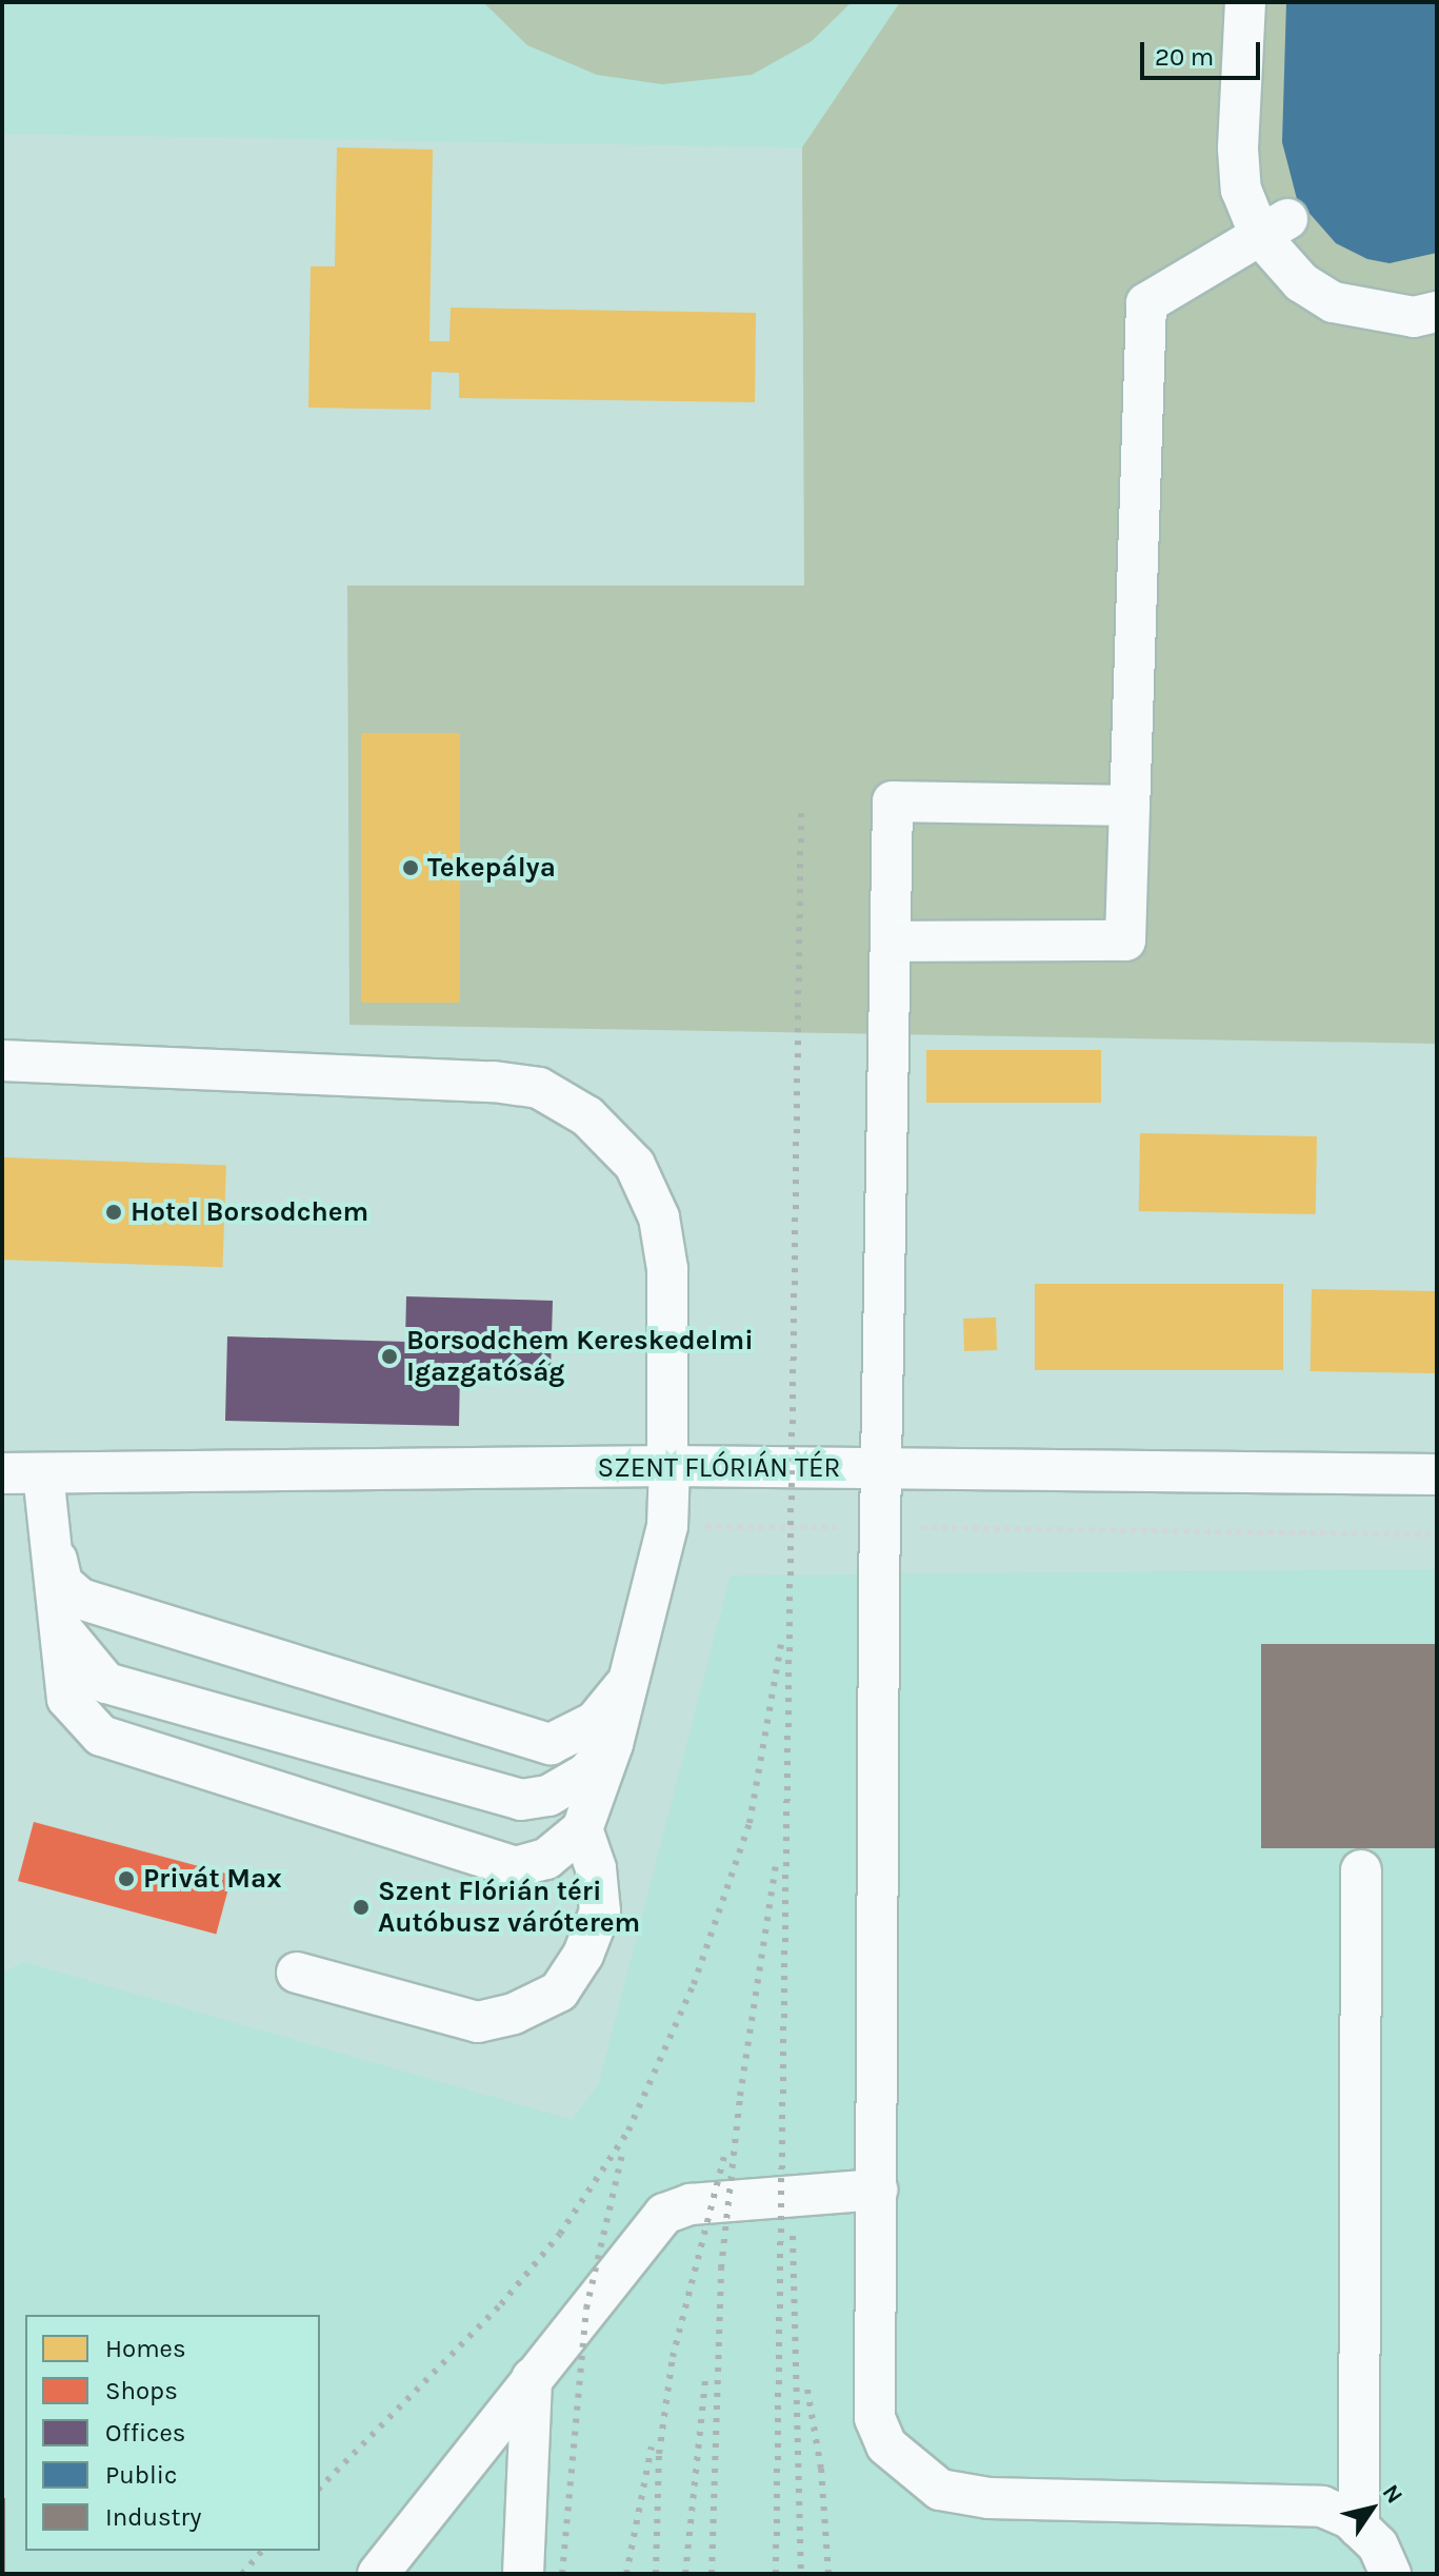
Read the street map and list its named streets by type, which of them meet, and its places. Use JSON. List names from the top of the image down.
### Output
{
  "streets": {
    "street": ["SZENT FLÓRIÁN TÉR"]
  },
  "places": [
    "Tekepálya",
    "Hotel Borsodchem",
    "Borsodchem Kereskedelmi Igazgatóság",
    "Privát Max",
    "Szent Flórián téri Autóbusz váróterem"
  ],
  "legend": [
    "Homes",
    "Shops",
    "Offices",
    "Public",
    "Industry"
  ],
  "scale_bar": "20 m",
  "north": "top right"
}
